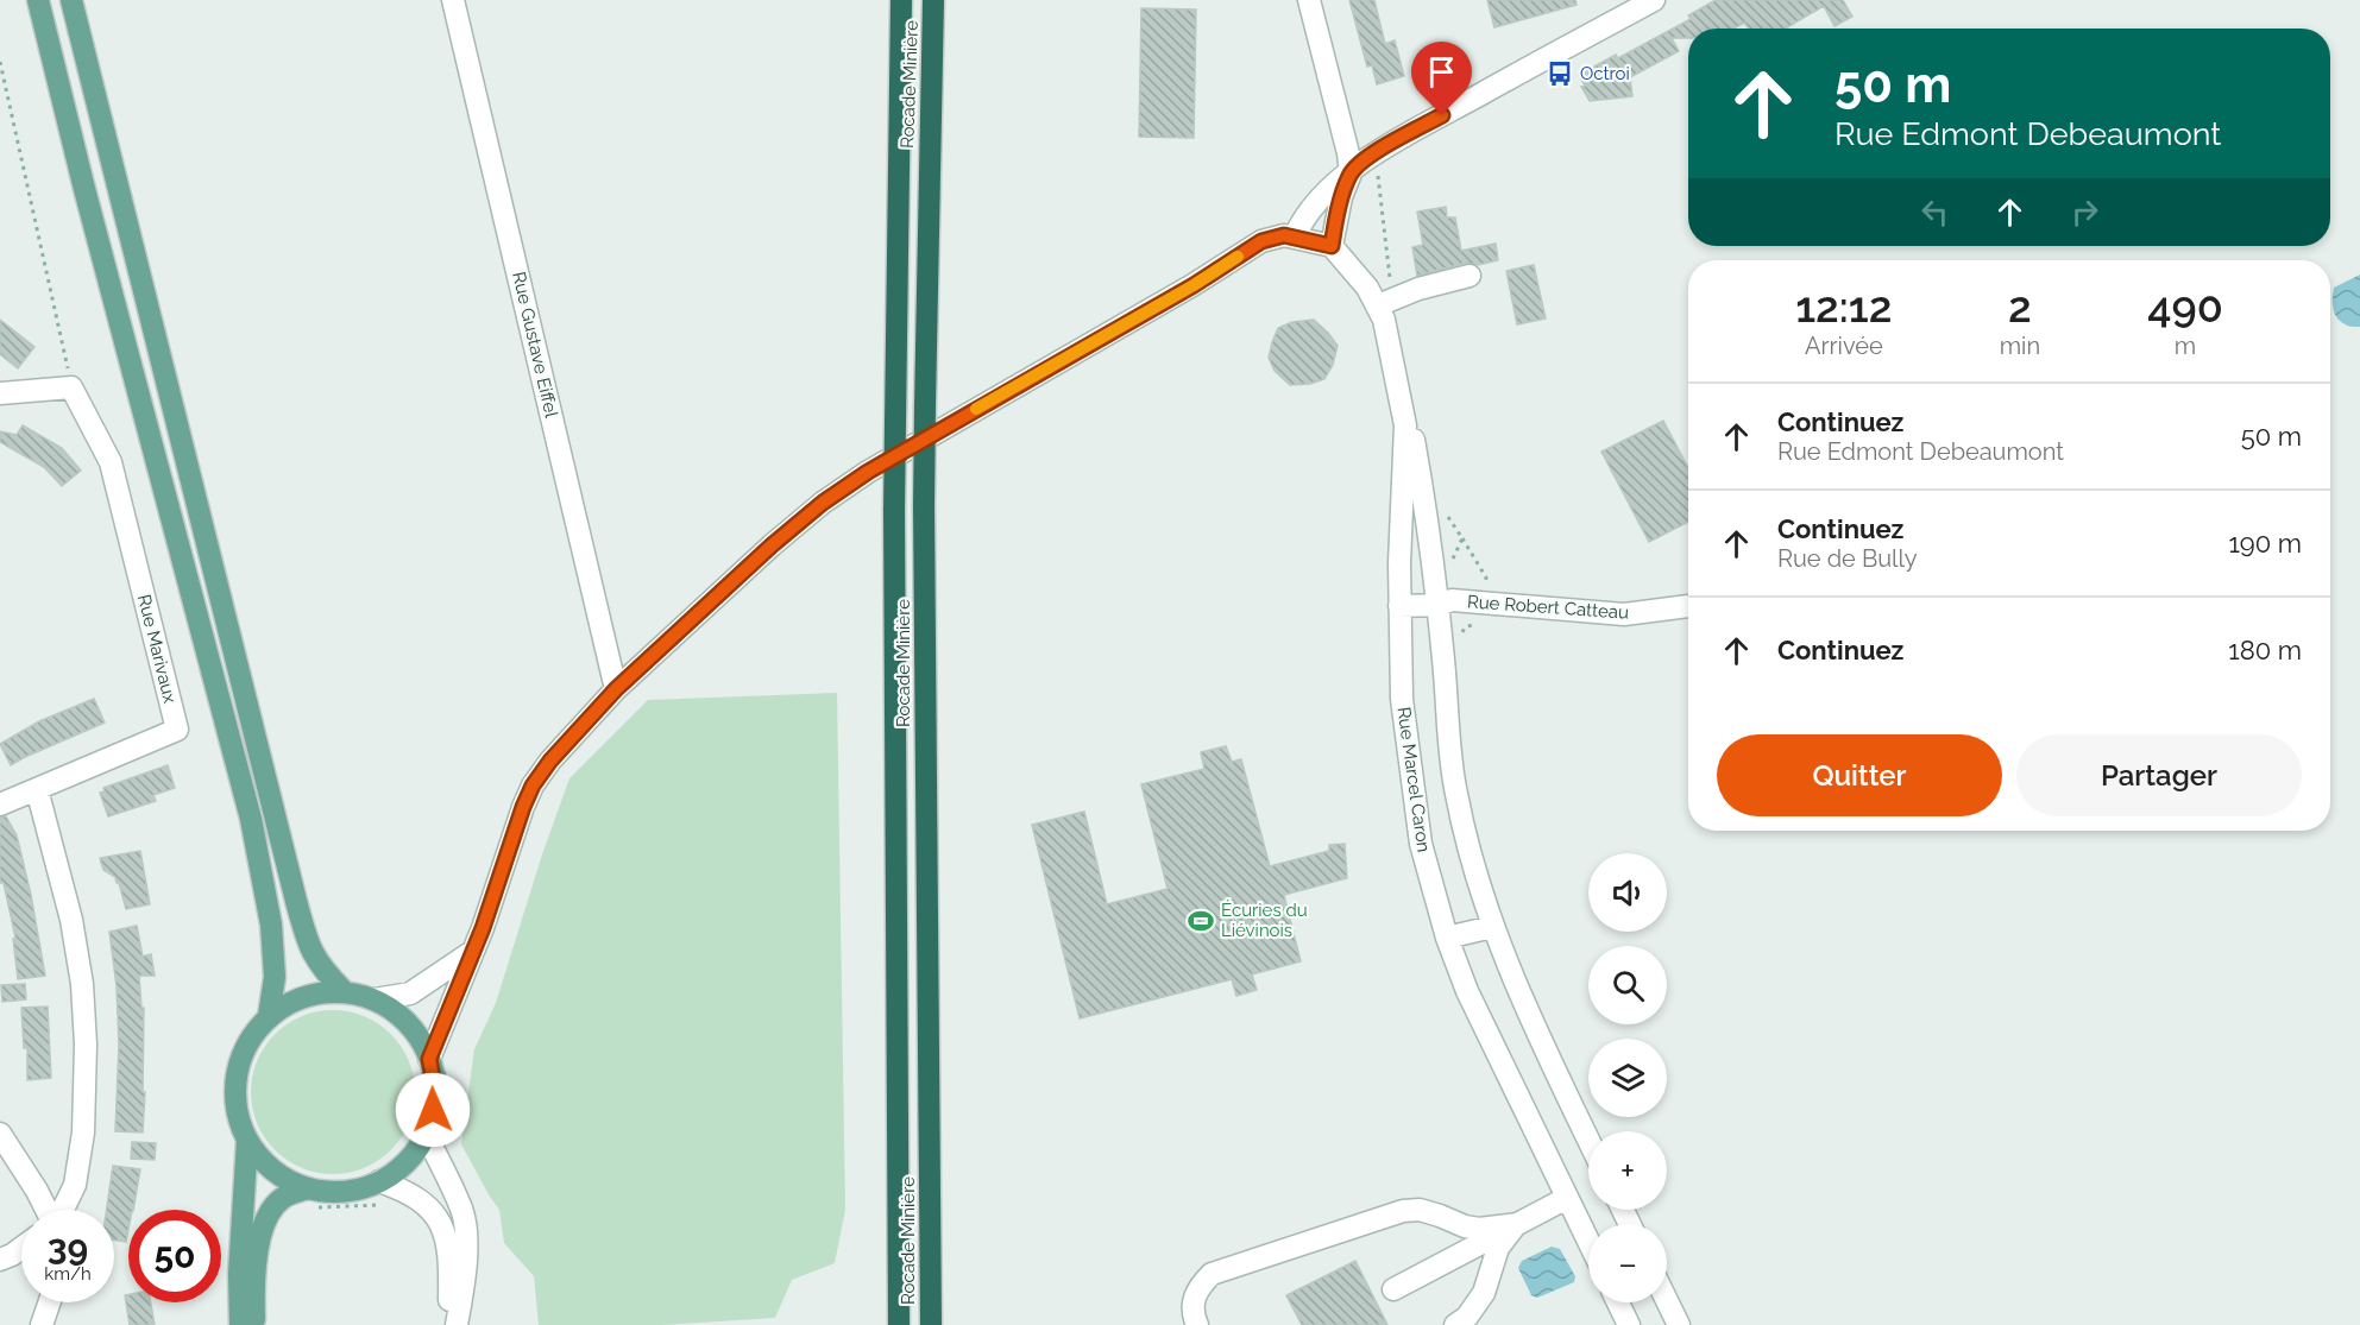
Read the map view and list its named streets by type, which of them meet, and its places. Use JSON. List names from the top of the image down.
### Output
{
  "streets": {
    "highway": ["Rocade Minière"],
    "street": [
      "Rue Gustave Eiffel",
      "Rue Robert Catteau",
      "Rue Marivaux",
      "Rue Marcel Caron"
    ]
  },
  "crossings": [
    ["Rue Robert Catteau", "Rue Marcel Caron"]
  ],
  "places": {
    "bus stop": ["Octroi"],
    "sports": ["Écuries du Liévinois"]
  },
  "page": {
    "turn": ["50 m", "Rue Edmont Debeaumont"],
    "eta": [
      "12:12",
      "Arrivée",
      "2",
      "min",
      "490",
      "m"
    ],
    "list": [
      {
        "name": "Continuez",
        "note": "Rue Edmont Debeaumont",
        "value": "50 m"
      },
      {
        "name": "Continuez",
        "note": "Rue de Bully",
        "value": "190 m"
      },
      {
        "name": "Continuez",
        "value": "180 m"
      }
    ],
    "buttons": ["Quitter", "Partager"],
    "map_buttons": ["+", "−"],
    "speed": "39 km/h",
    "limit": "50"
  }
}
